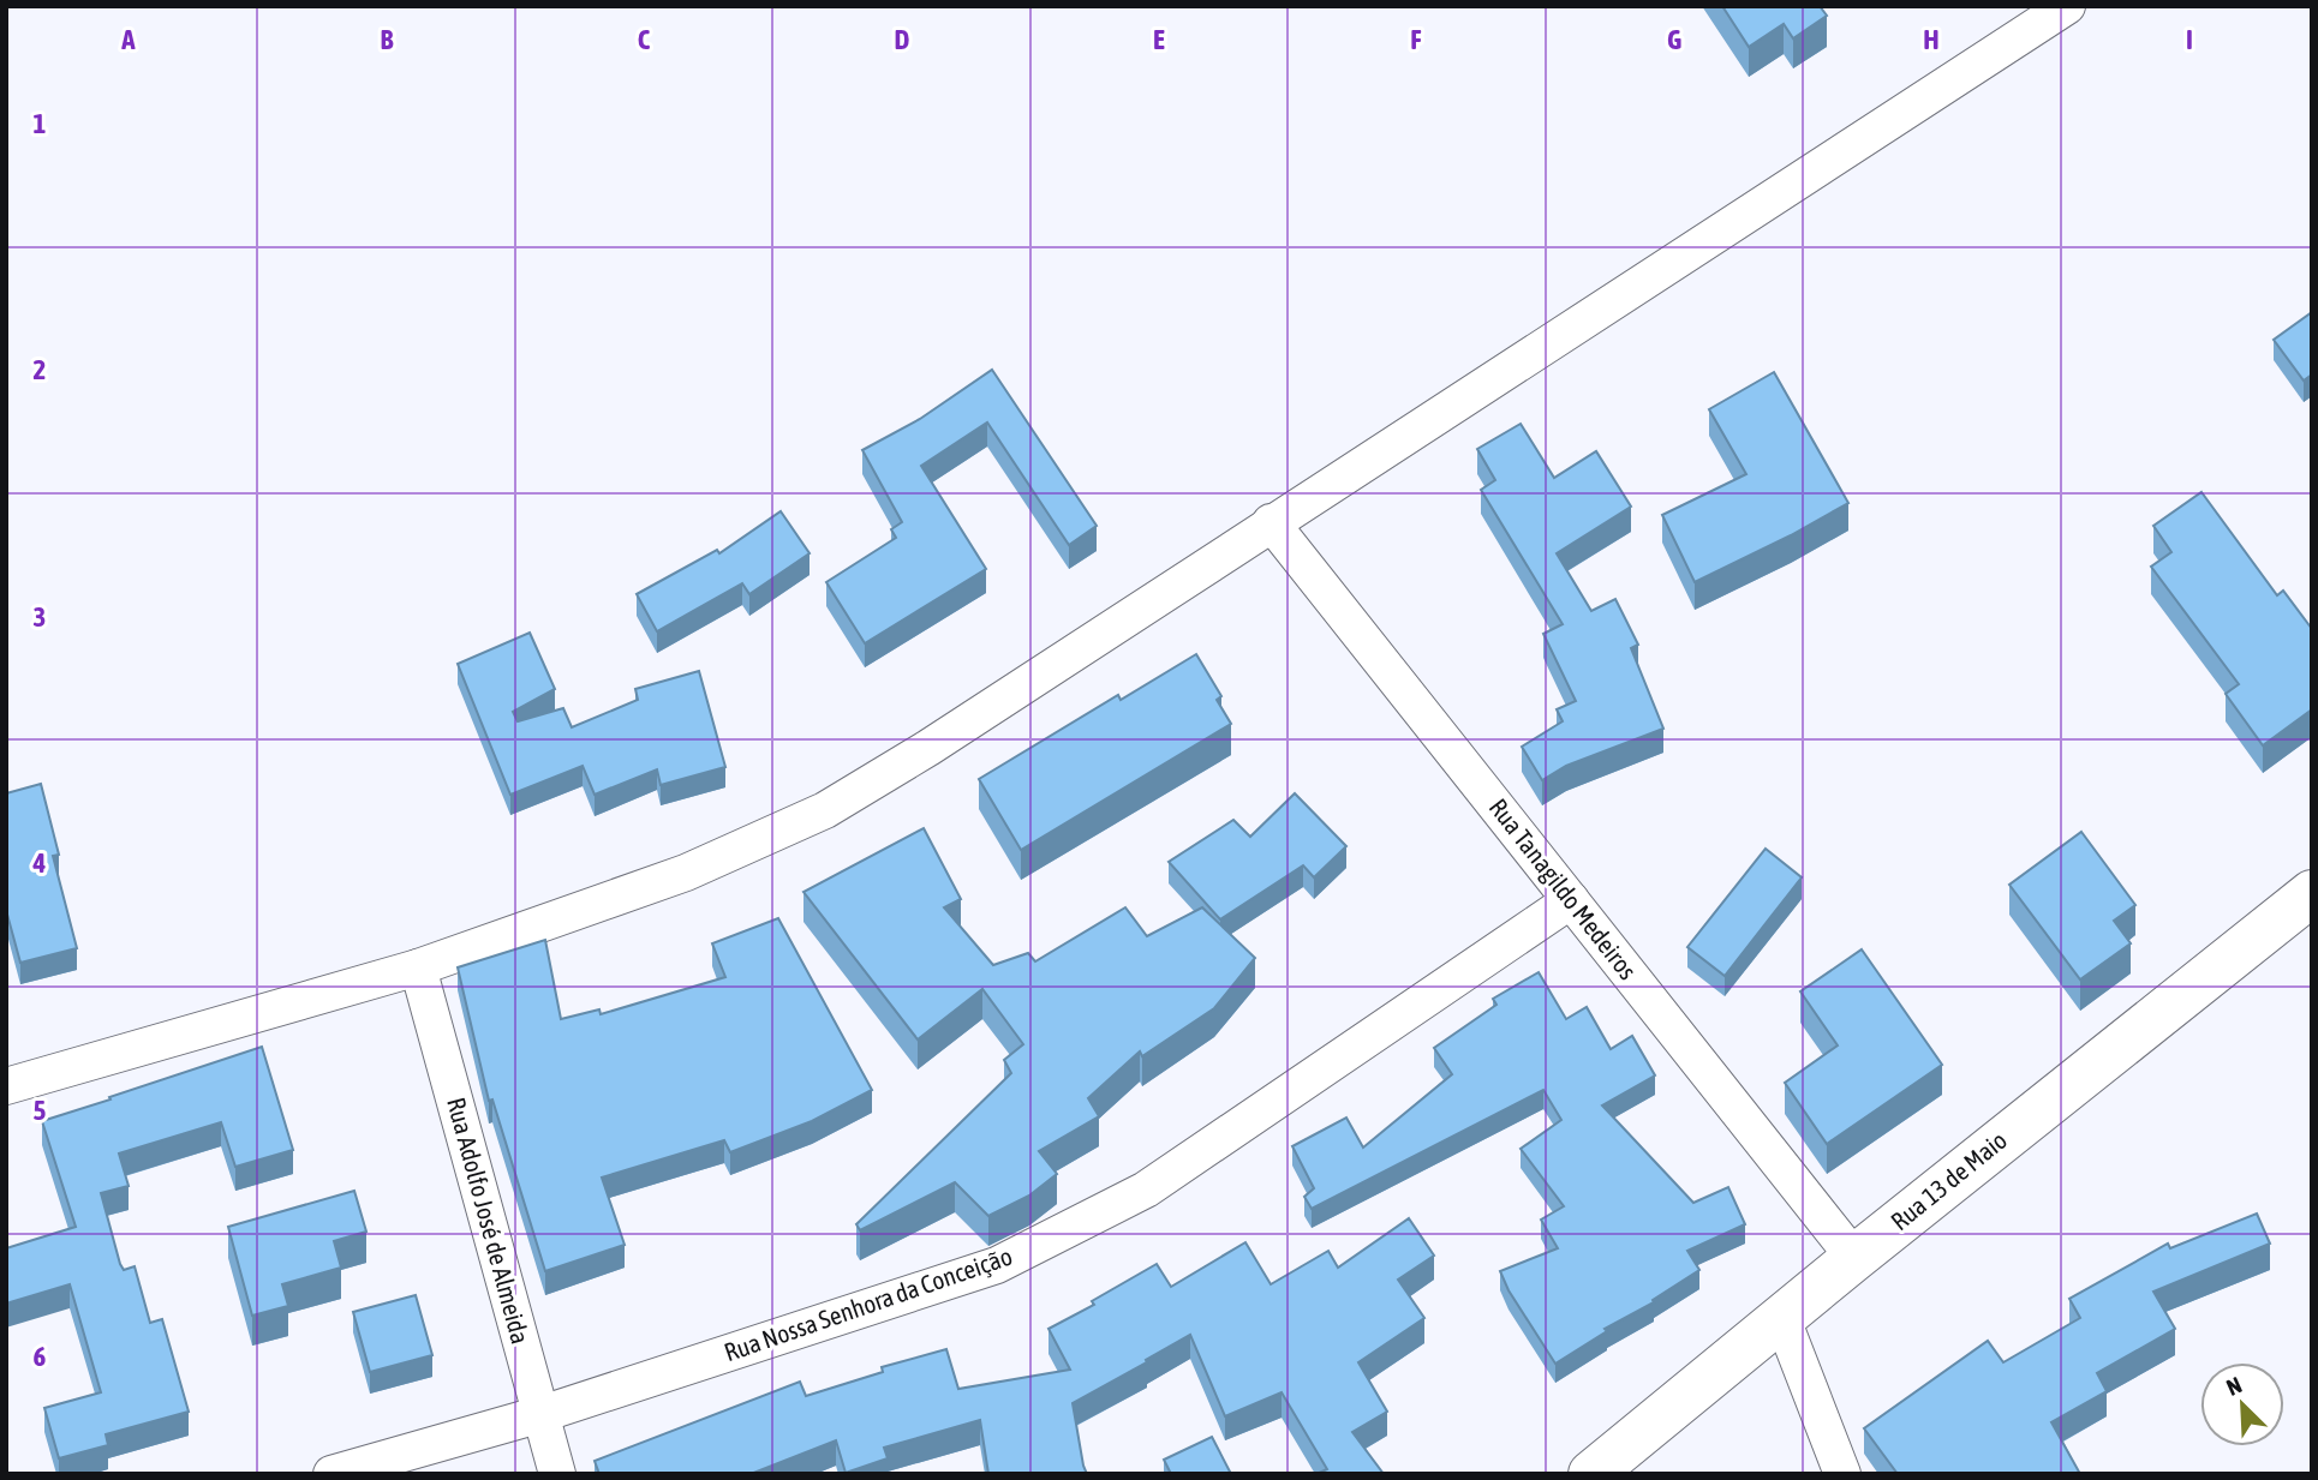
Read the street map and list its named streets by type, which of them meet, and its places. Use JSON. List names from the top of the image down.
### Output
{
  "streets": {
    "main road": ["Rua 13 de Maio"],
    "street": ["Rua Tanagildo Medeiros", "Rua Adolfo José de Almeida", "Rua Nossa Senhora da Conceição"]
  },
  "crossings": [
    ["Rua Tanagildo Medeiros", "Rua 13 de Maio"],
    ["Rua Tanagildo Medeiros", "Rua Nossa Senhora da Conceição"],
    ["Rua Adolfo José de Almeida", "Rua Nossa Senhora da Conceição"]
  ],
  "north": "top left",
  "grid": {
    "columns": [
      "A",
      "B",
      "C",
      "D",
      "E",
      "F",
      "G",
      "H",
      "I"
    ],
    "rows": [
      "1",
      "2",
      "3",
      "4",
      "5",
      "6"
    ]
  }
}
